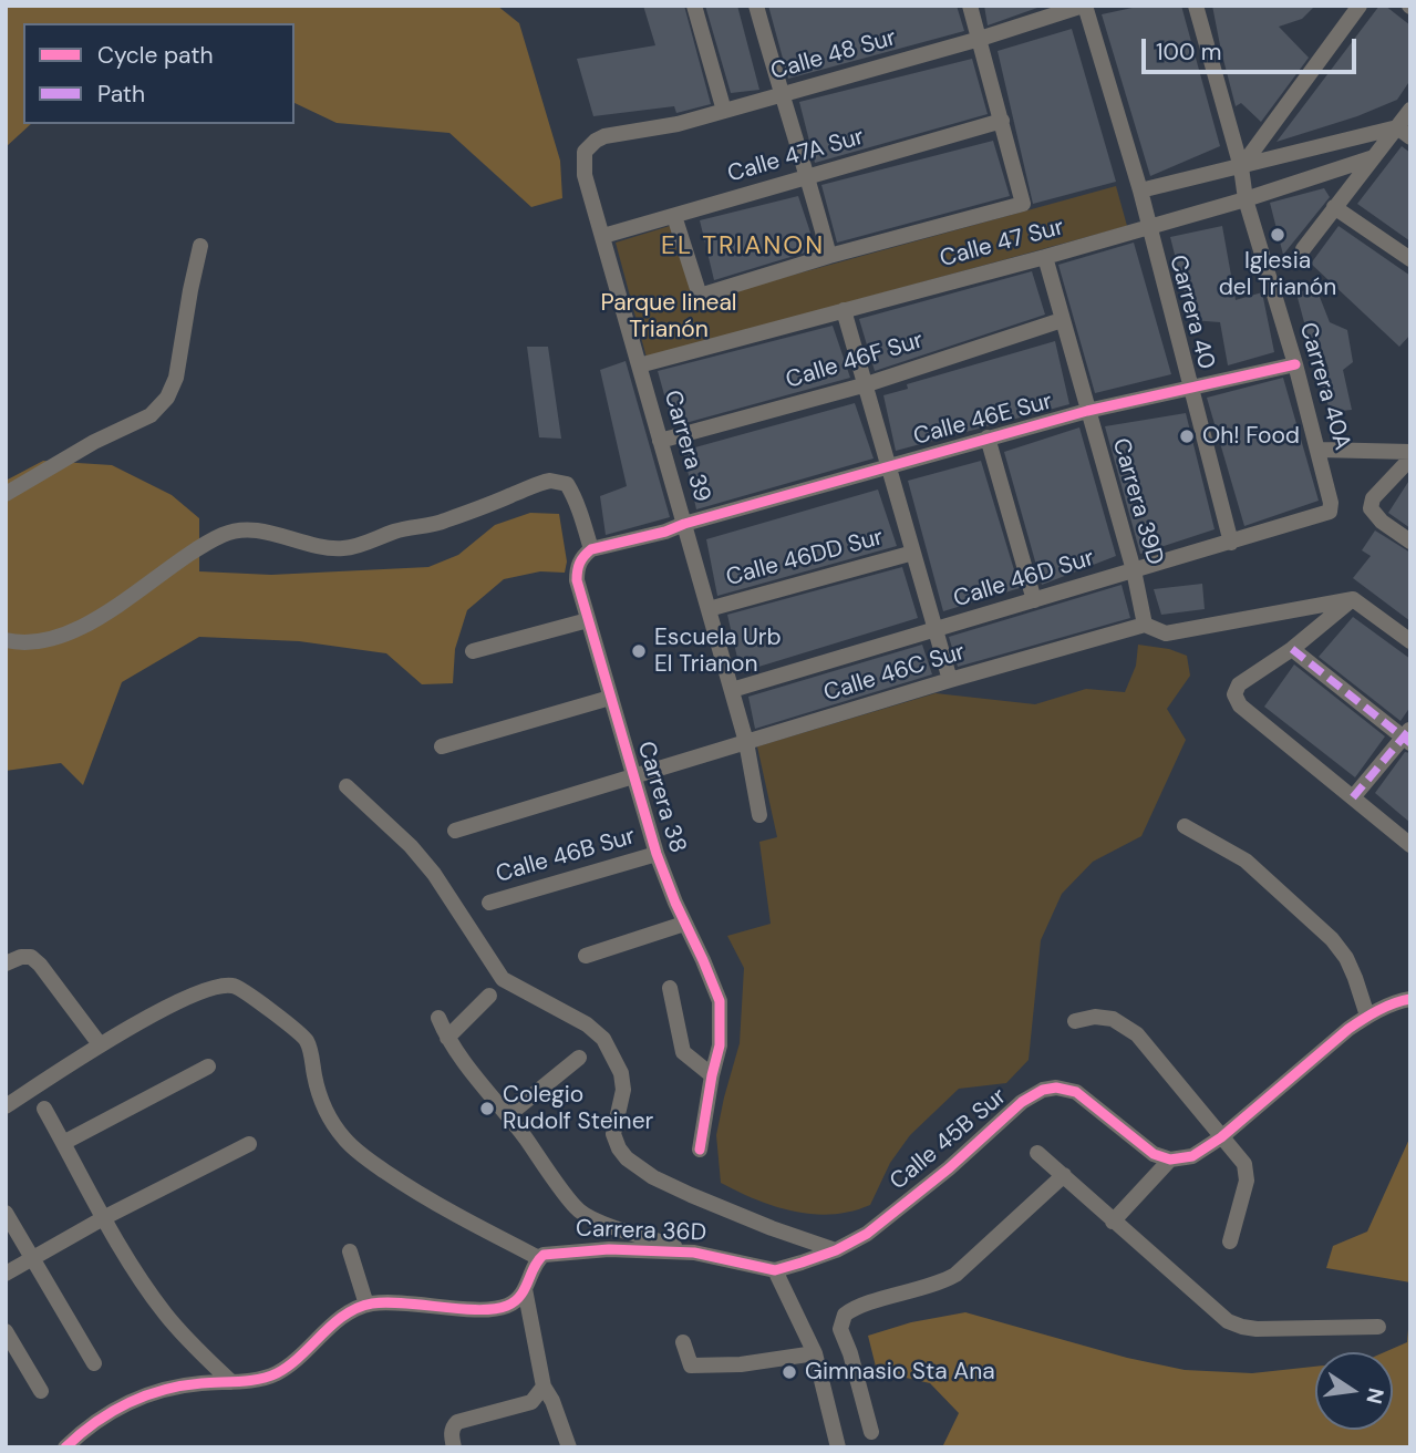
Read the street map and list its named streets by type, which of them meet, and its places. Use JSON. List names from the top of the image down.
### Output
{
  "streets": {
    "street": [
      "Calle 48 Sur",
      "Calle 47A Sur",
      "Calle 47 Sur",
      "Carrera 40",
      "Calle 46F Sur",
      "Carrera 40A",
      "Calle 46E Sur",
      "Carrera 39",
      "Carrera 39D",
      "Calle 46DD Sur",
      "Calle 46D Sur",
      "Calle 46C Sur",
      "Carrera 38",
      "Calle 46B Sur",
      "Calle 45B Sur",
      "Carrera 36D"
    ]
  },
  "crossings": [
    ["Calle 48 Sur", "Carrera 40"],
    ["Calle 48 Sur", "Carrera 39"],
    ["Calle 47A Sur", "Calle 47 Sur"],
    ["Calle 47A Sur", "Carrera 39"],
    ["Calle 47 Sur", "Carrera 40"],
    ["Calle 47 Sur", "Carrera 40A"],
    ["Calle 47 Sur", "Carrera 39"],
    ["Calle 47 Sur", "Carrera 39D"],
    ["Carrera 40", "Calle 46E Sur"],
    ["Carrera 40", "Calle 46D Sur"],
    ["Calle 46F Sur", "Carrera 39"],
    ["Calle 46F Sur", "Carrera 39D"],
    ["Carrera 40A", "Calle 46E Sur"],
    ["Carrera 40A", "Calle 46D Sur"],
    ["Calle 46E Sur", "Carrera 39"],
    ["Calle 46E Sur", "Carrera 39D"],
    ["Carrera 39", "Calle 46DD Sur"],
    ["Carrera 39", "Calle 46D Sur"],
    ["Carrera 39", "Calle 46C Sur"],
    ["Carrera 39D", "Calle 46D Sur"],
    ["Carrera 39D", "Calle 46C Sur"],
    ["Calle 46C Sur", "Carrera 38"],
    ["Carrera 38", "Calle 46B Sur"],
    ["Calle 45B Sur", "Carrera 36D"]
  ],
  "districts": ["EL TRIANON"],
  "parks": ["Parque lineal Trianón"],
  "places": [
    "Iglesia del Trianón",
    "Oh! Food",
    "Escuela Urb El Trianon",
    "Colegio Rudolf Steiner",
    "Gimnasio Sta Ana"
  ],
  "legend": ["Cycle path", "Path"],
  "scale_bar": "100 m",
  "north": "right"
}
